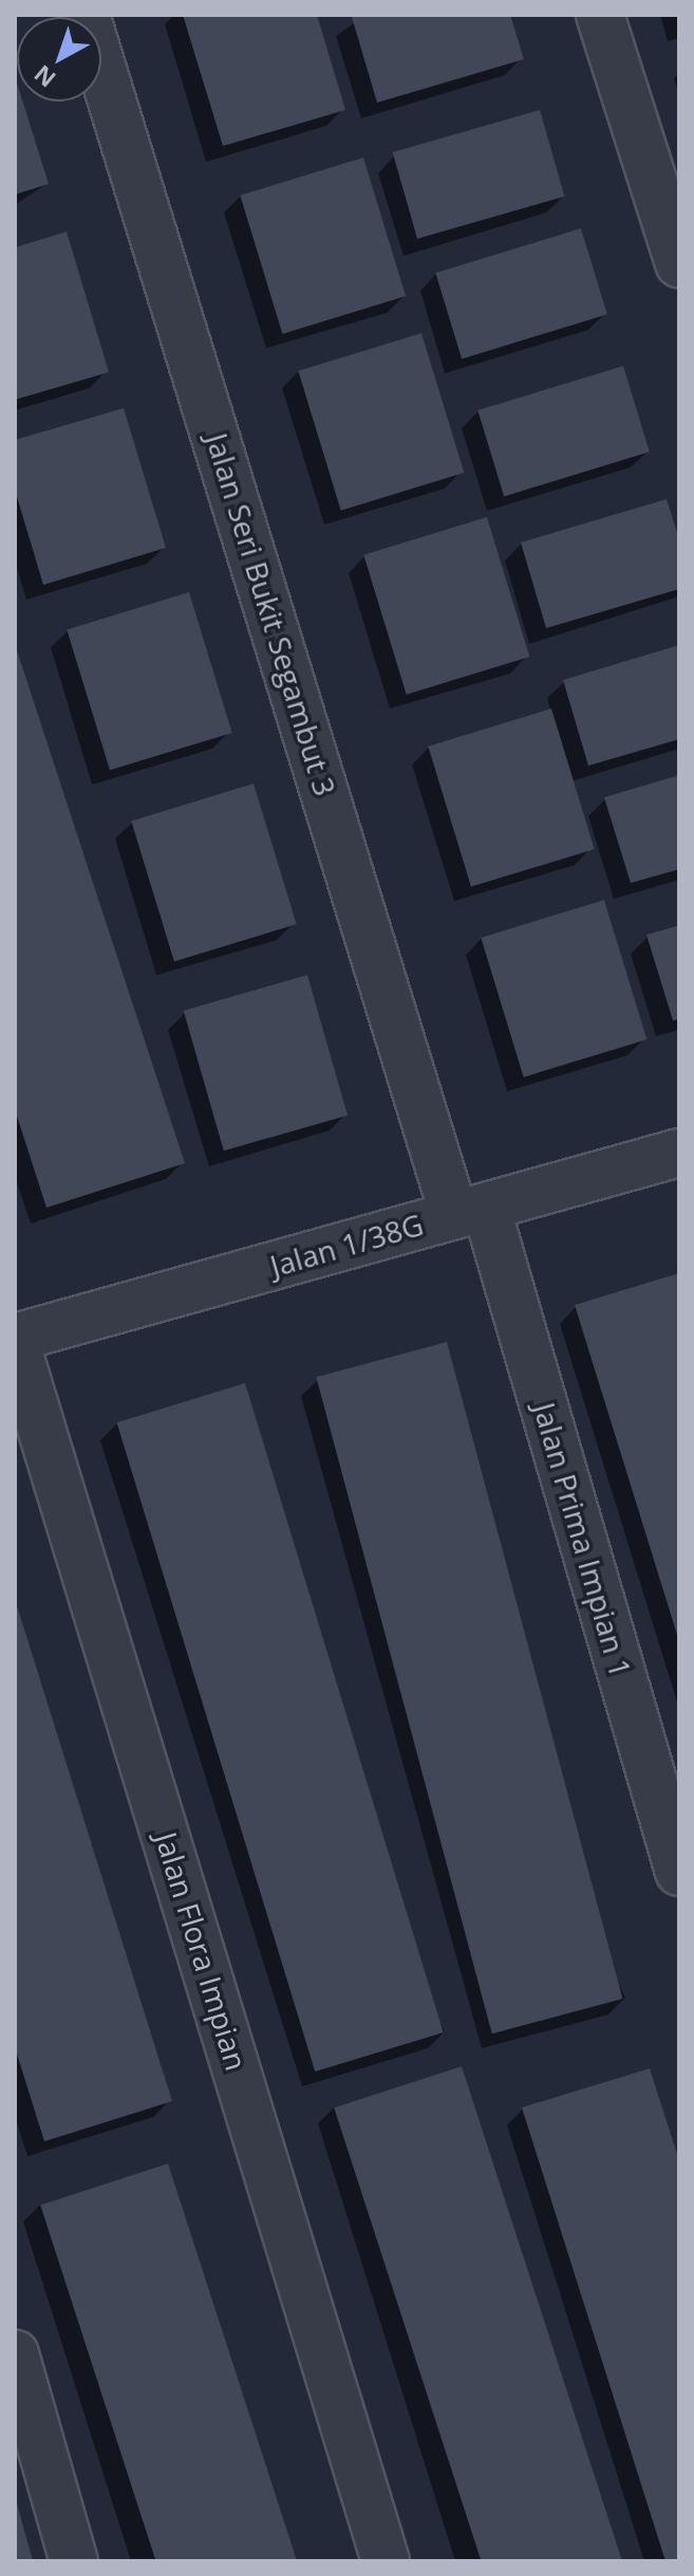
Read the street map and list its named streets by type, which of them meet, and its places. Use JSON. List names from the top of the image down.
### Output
{
  "streets": {
    "street": [
      "Jalan Seri Bukit Segambut 3",
      "Jalan 1/38G",
      "Jalan Prima Impian 1",
      "Jalan Flora Impian"
    ]
  },
  "crossings": [
    ["Jalan Seri Bukit Segambut 3", "Jalan 1/38G"],
    ["Jalan Seri Bukit Segambut 3", "Jalan Prima Impian 1"],
    ["Jalan 1/38G", "Jalan Prima Impian 1"],
    ["Jalan 1/38G", "Jalan Flora Impian"]
  ],
  "north": "bottom left"
}
